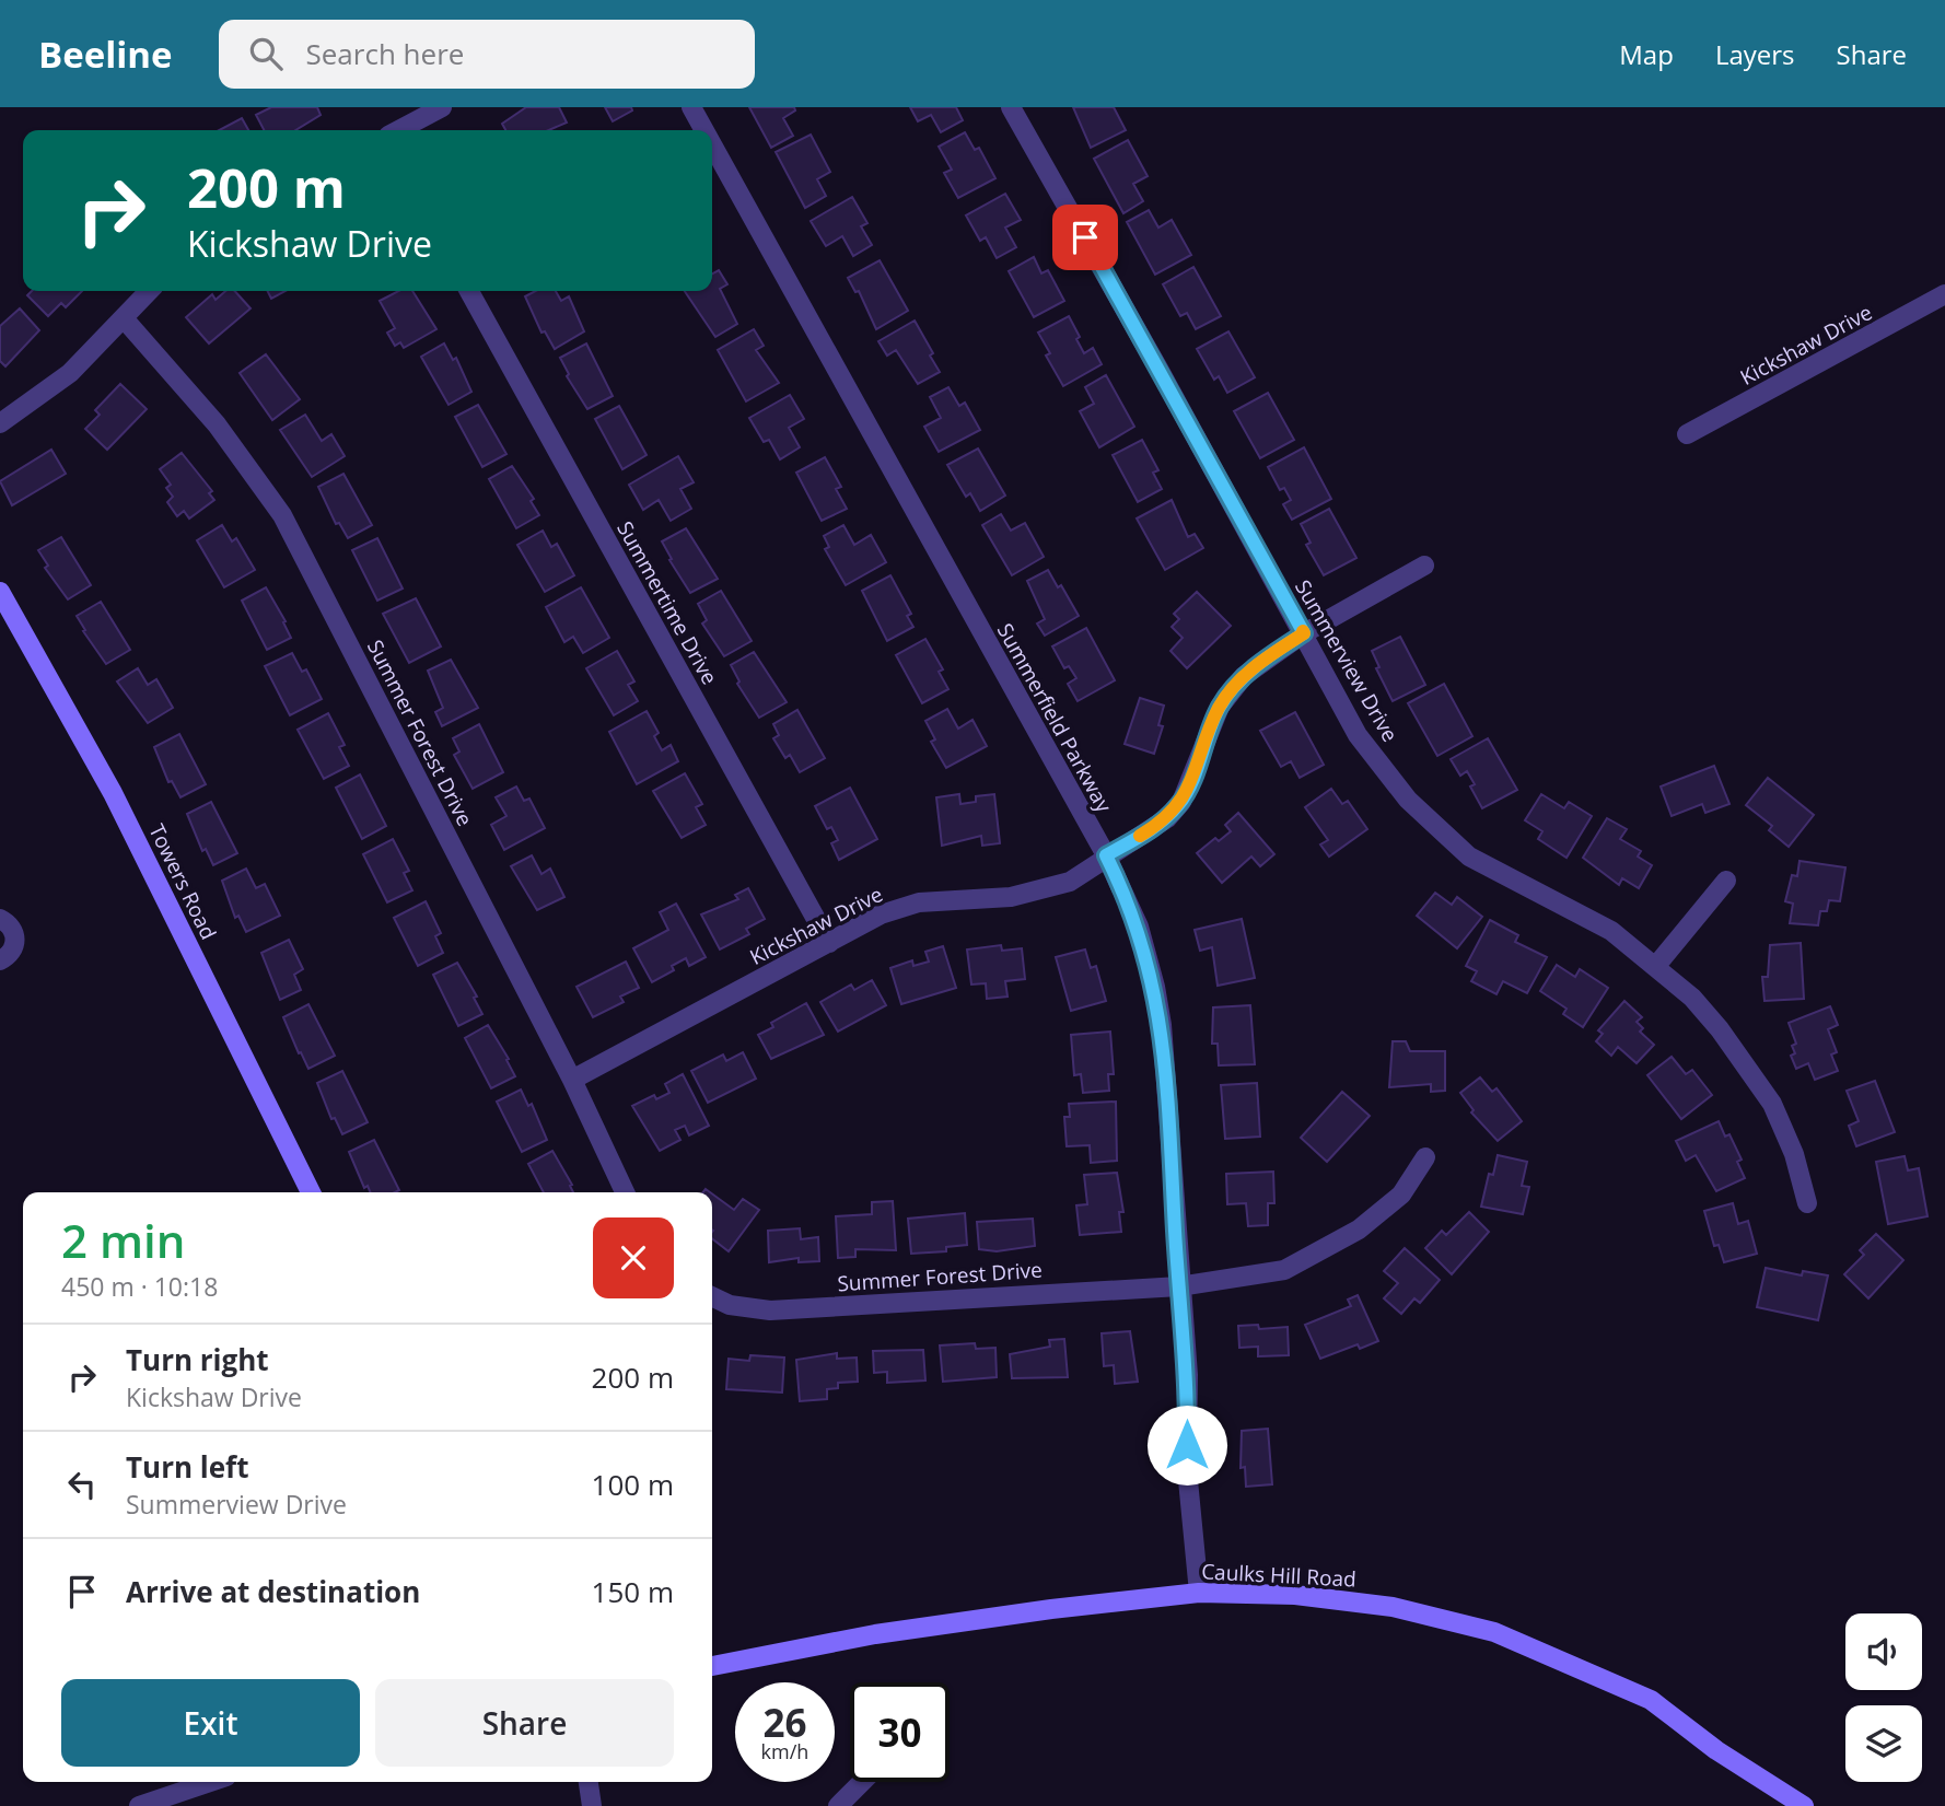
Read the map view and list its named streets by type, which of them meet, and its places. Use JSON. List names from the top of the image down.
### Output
{
  "streets": {
    "main road": ["Towers Road", "Caulks Hill Road"],
    "street": [
      "Kickshaw Drive",
      "Summertime Drive",
      "Summerview Drive",
      "Summerfield Parkway",
      "Summer Forest Drive"
    ]
  },
  "crossings": [
    ["Kickshaw Drive", "Summertime Drive"],
    ["Kickshaw Drive", "Summerview Drive"],
    ["Kickshaw Drive", "Summerfield Parkway"],
    ["Kickshaw Drive", "Summer Forest Drive"],
    ["Summerfield Parkway", "Summer Forest Drive"],
    ["Summerfield Parkway", "Caulks Hill Road"]
  ],
  "page": {
    "header": "Beeline",
    "search": "Search here",
    "nav": ["Map", "Layers", "Share"],
    "turn": ["200 m", "Kickshaw Drive"],
    "heading": ["2 min", "450 m · 10:18"],
    "list": [
      {
        "name": "Turn right",
        "note": "Kickshaw Drive",
        "value": "200 m"
      },
      {
        "name": "Turn left",
        "note": "Summerview Drive",
        "value": "100 m"
      },
      {
        "name": "Arrive at destination",
        "value": "150 m"
      }
    ],
    "buttons": ["Exit", "Share"],
    "speed": "26 km/h",
    "limit": "30"
  }
}
